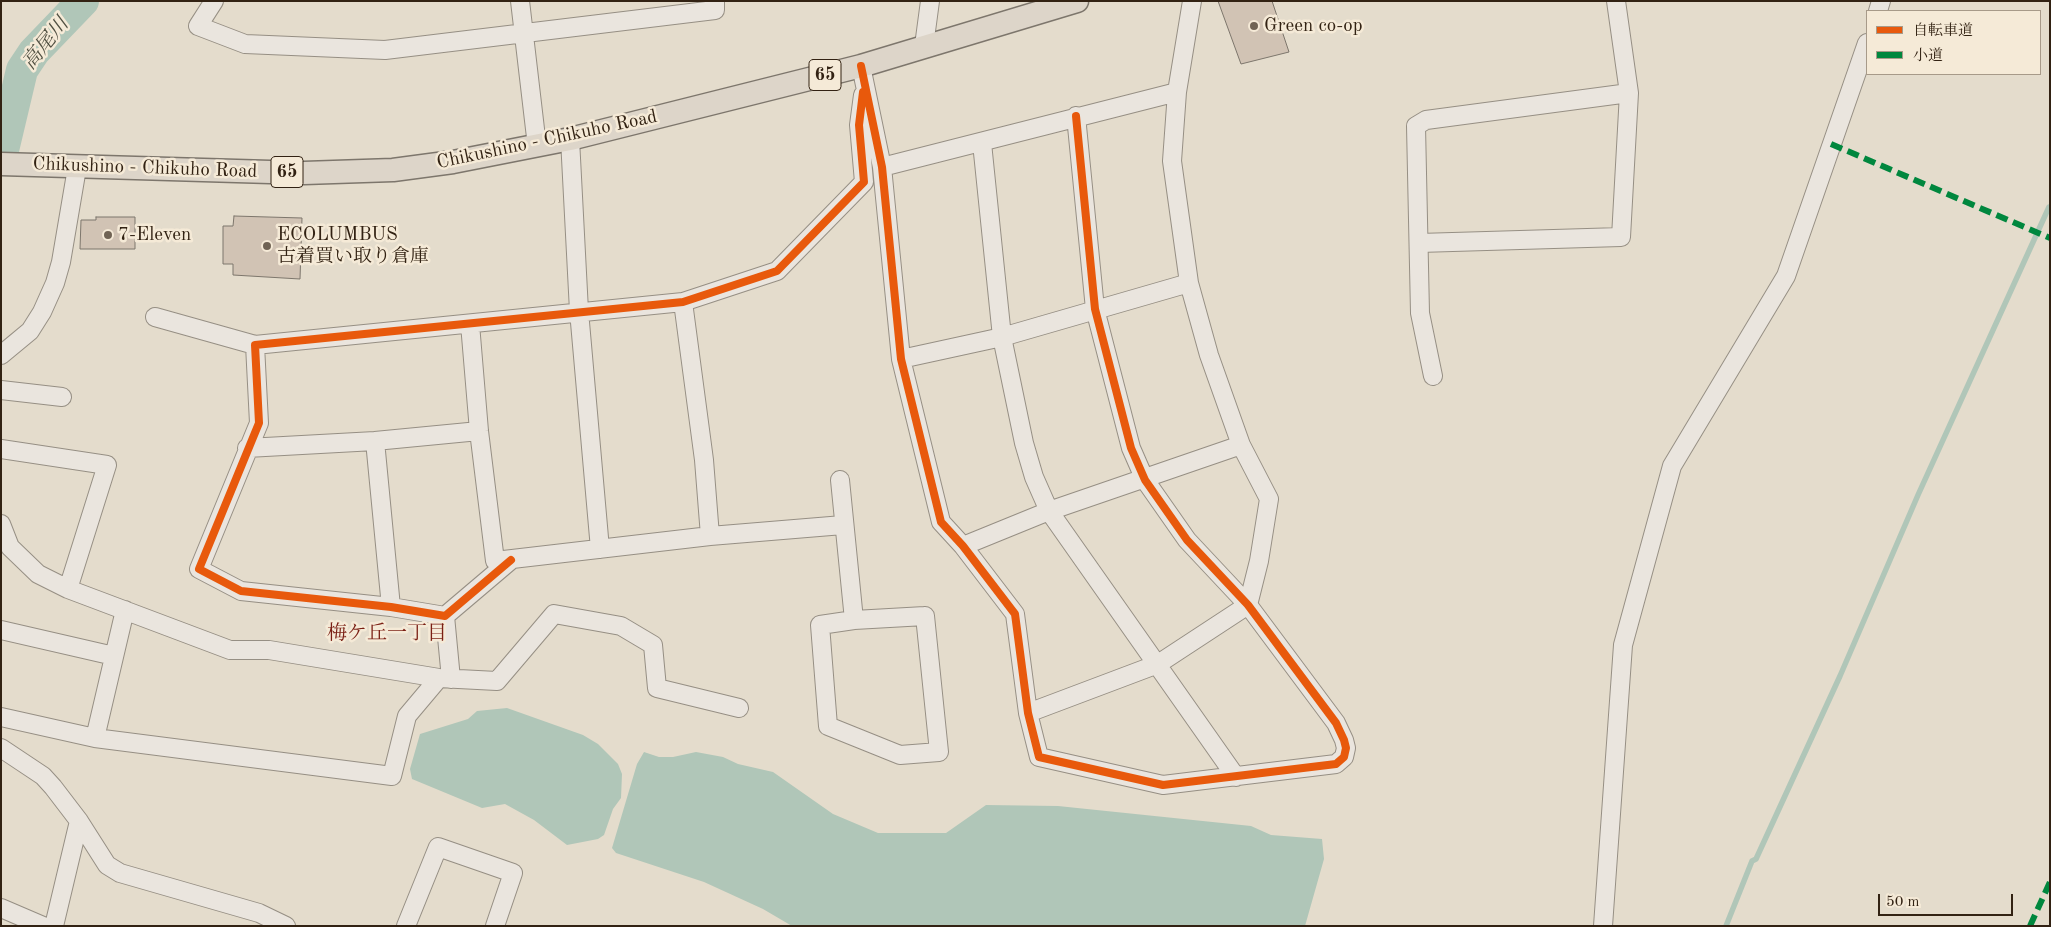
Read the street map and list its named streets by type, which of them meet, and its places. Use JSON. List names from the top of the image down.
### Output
{
  "streets": {
    "main road": ["65", "Chikushino - Chikuho Road"]
  },
  "districts": ["梅ケ丘一丁目"],
  "water": ["高尾川"],
  "places": ["Green co-op", "7-Eleven", "ECOLUMBUS 古着買い取り倉庫"],
  "legend": ["自転車道", "小道"],
  "scale_bar": "50 m"
}
